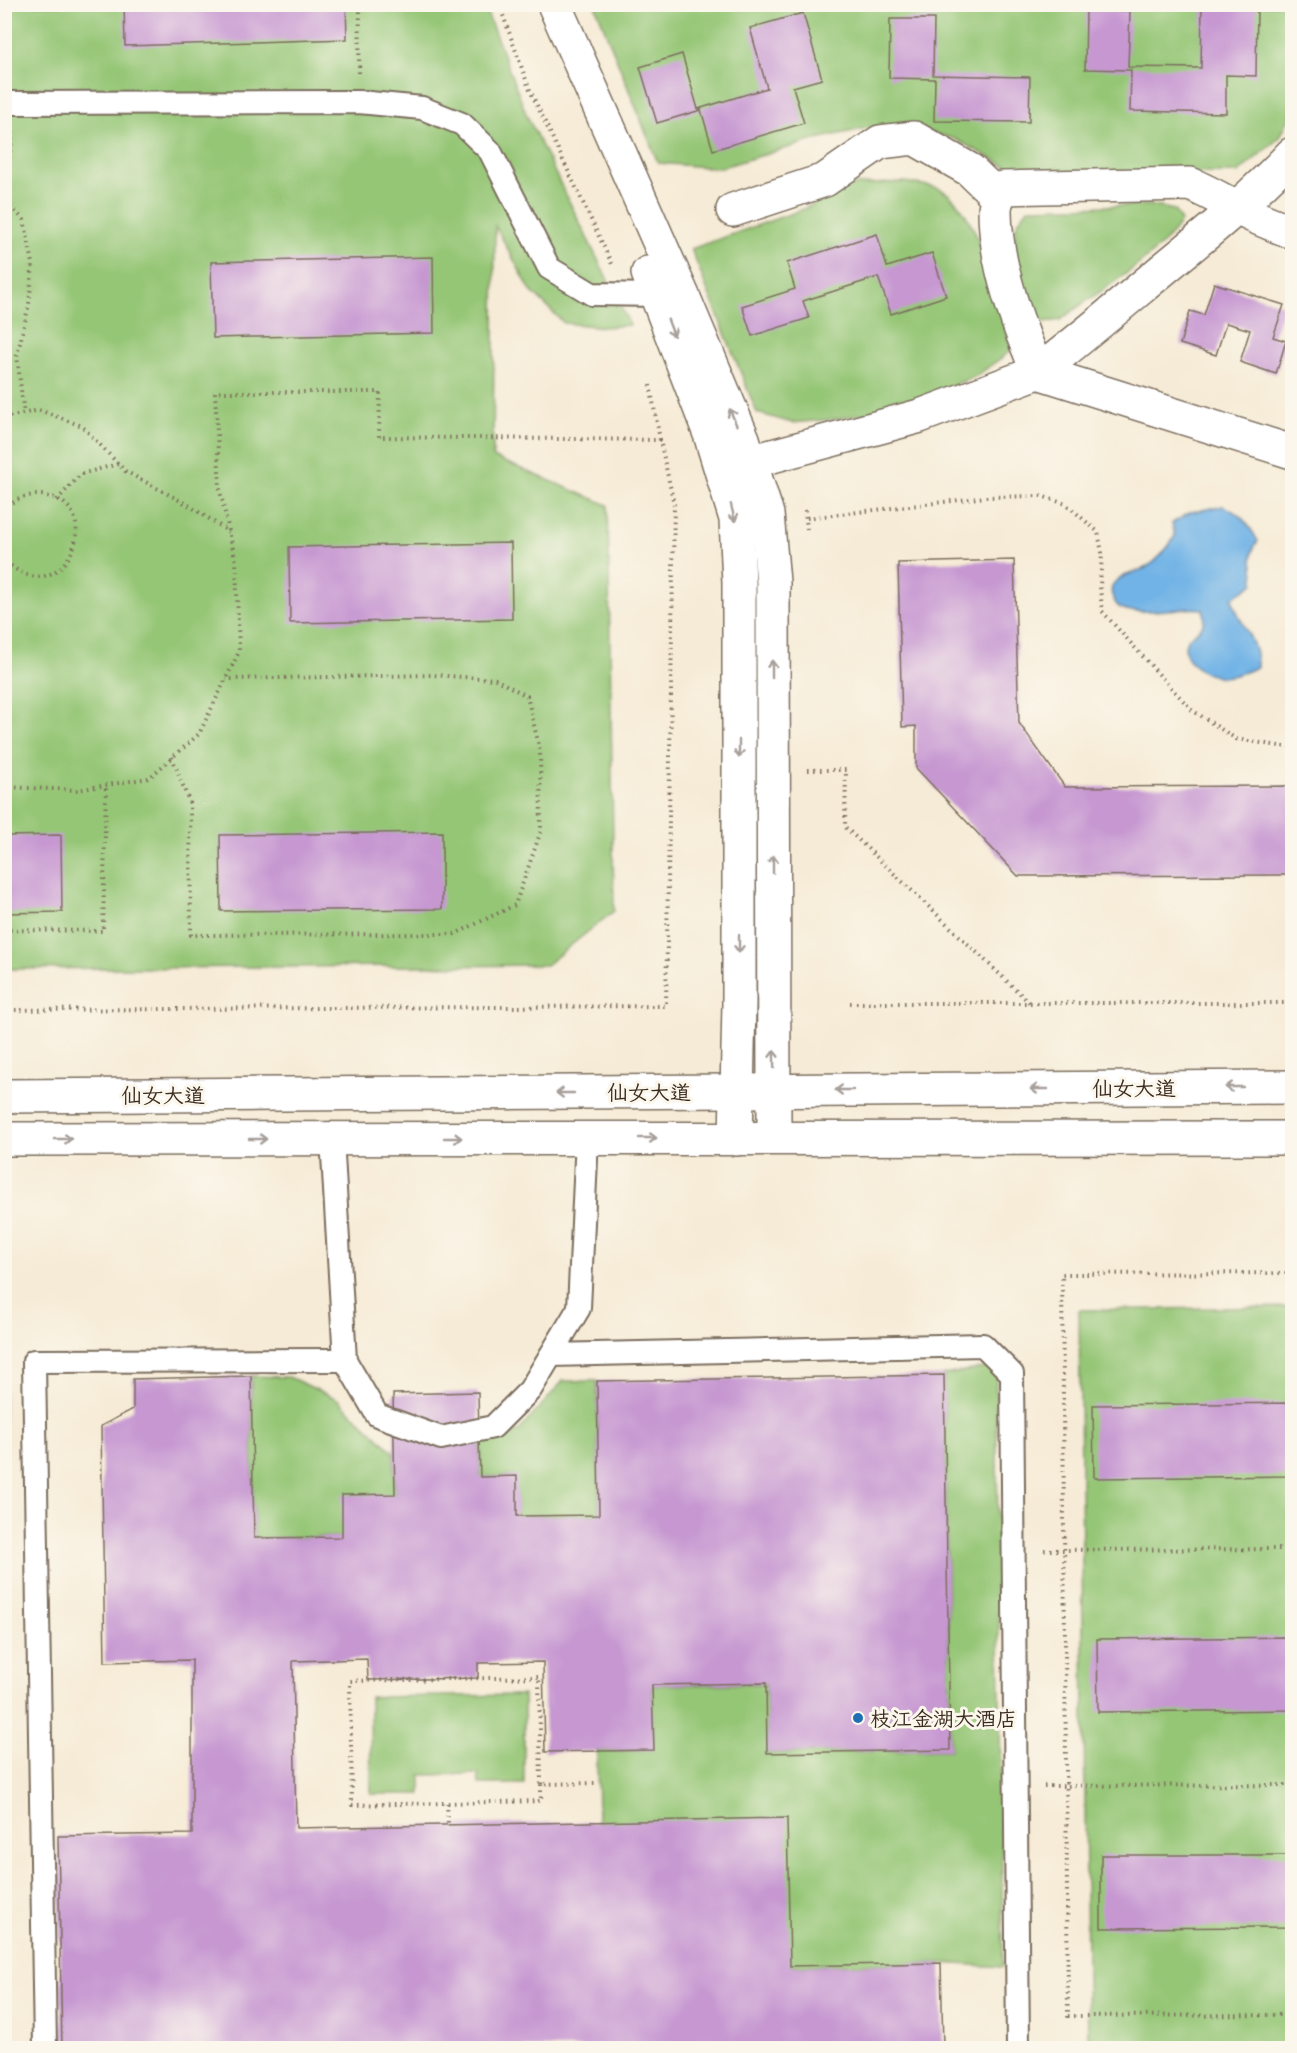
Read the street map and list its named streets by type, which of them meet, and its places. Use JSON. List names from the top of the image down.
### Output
{
  "streets": {
    "street": ["仙女大道"]
  },
  "places": ["枝江金湖大酒店"]
}
